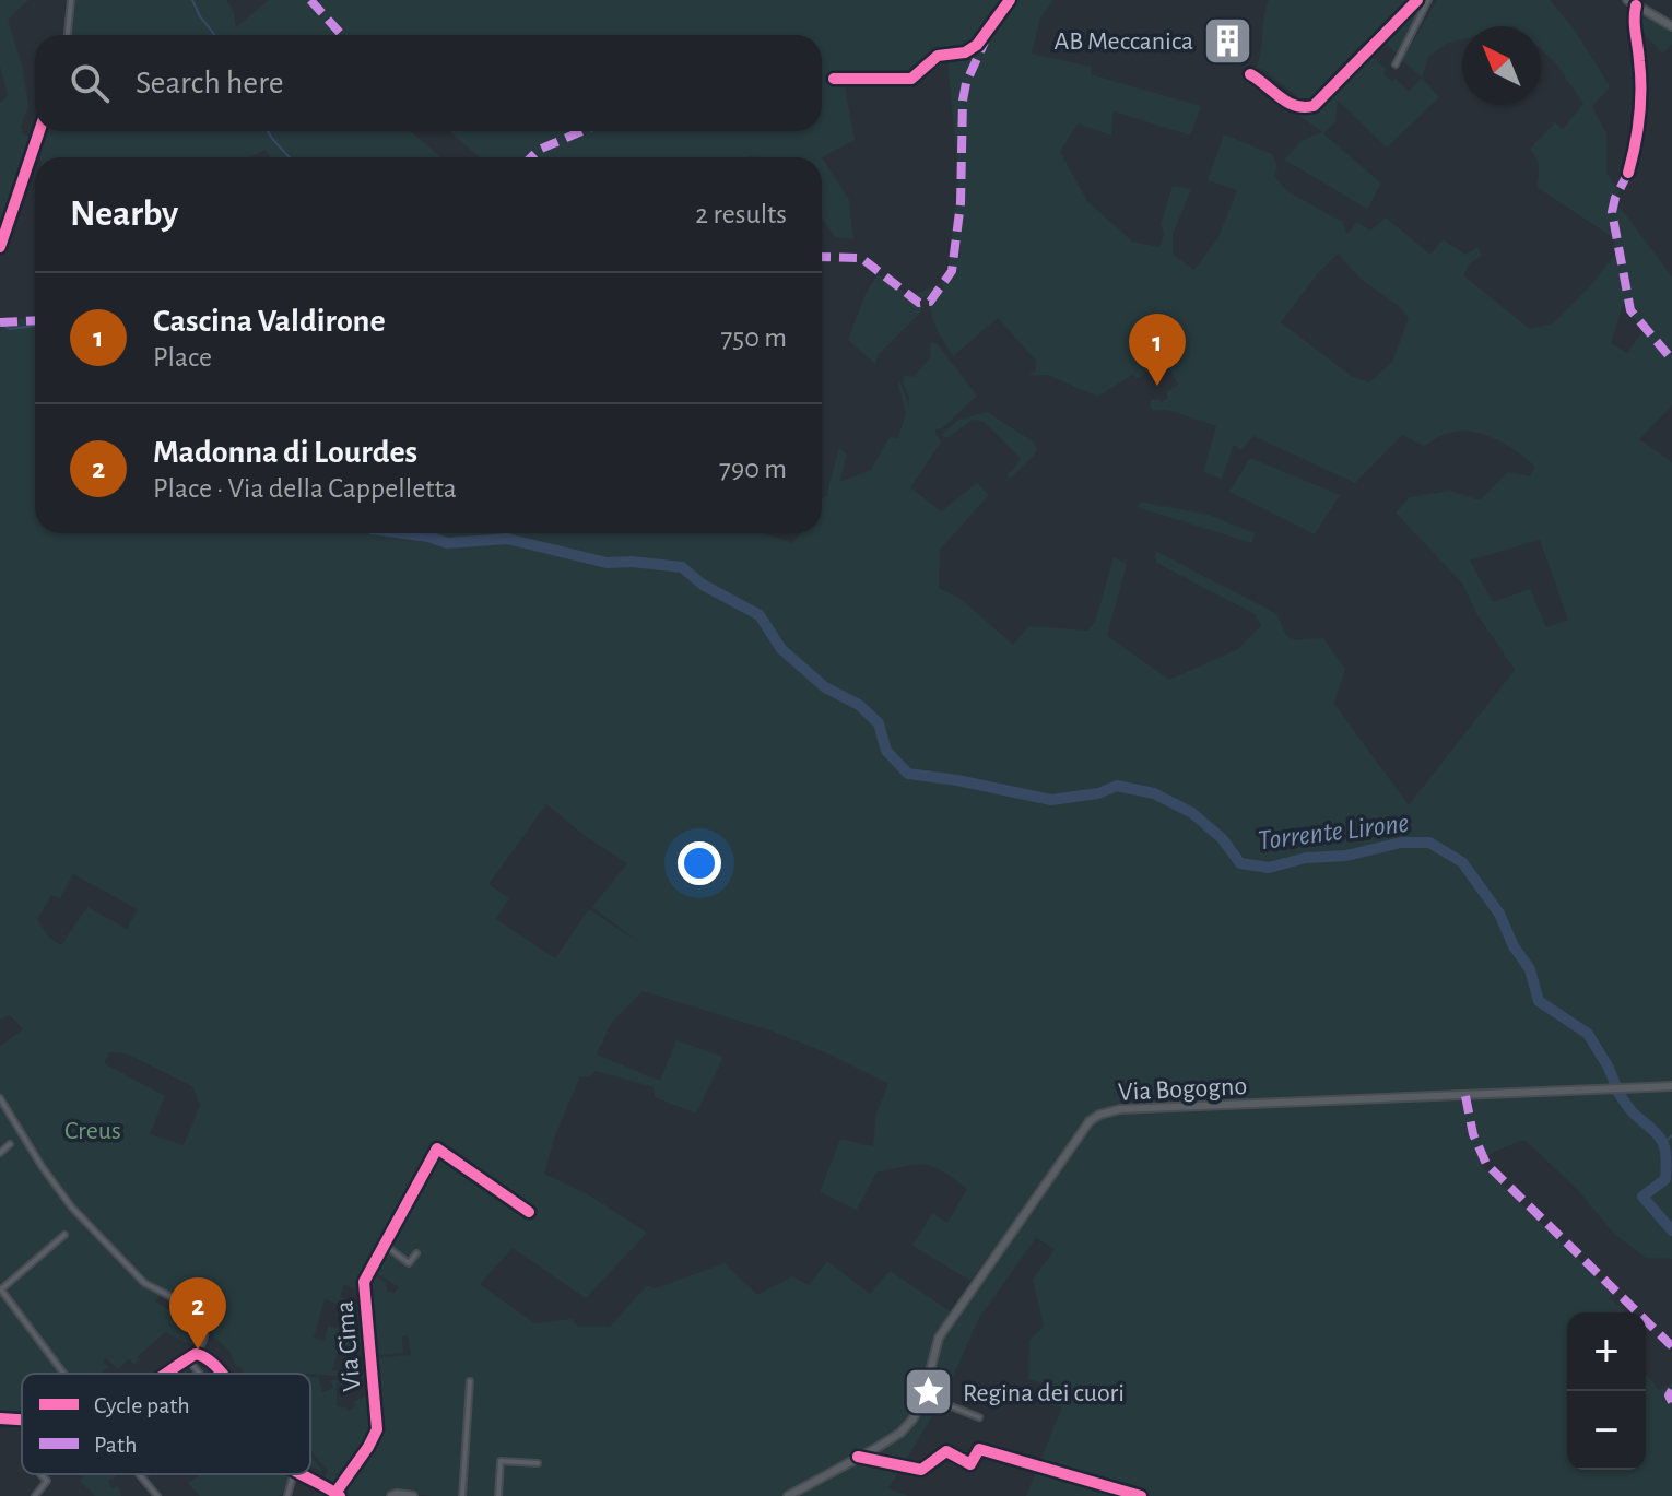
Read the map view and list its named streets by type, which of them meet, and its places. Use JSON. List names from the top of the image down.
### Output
{
  "streets": {
    "main road": ["Via Bogogno"],
    "street": ["Via Cima"]
  },
  "water": ["Torrente Lirone"],
  "parks": ["Creus"],
  "places": {
    "building": ["AB Meccanica"],
    "place": ["Regina dei cuori"]
  },
  "legend": ["Cycle path", "Path"],
  "north": "top left",
  "page": {
    "search": "Search here",
    "heading": ["Nearby", "2 results"],
    "list": [
      {
        "mark": "1",
        "name": "Cascina Valdirone",
        "note": "Place",
        "value": "750 m"
      },
      {
        "mark": "2",
        "name": "Madonna di Lourdes",
        "note": "Place · Via della Cappelletta",
        "value": "790 m"
      }
    ],
    "pins": ["1", "2"],
    "map_buttons": ["+", "−"]
  }
}
